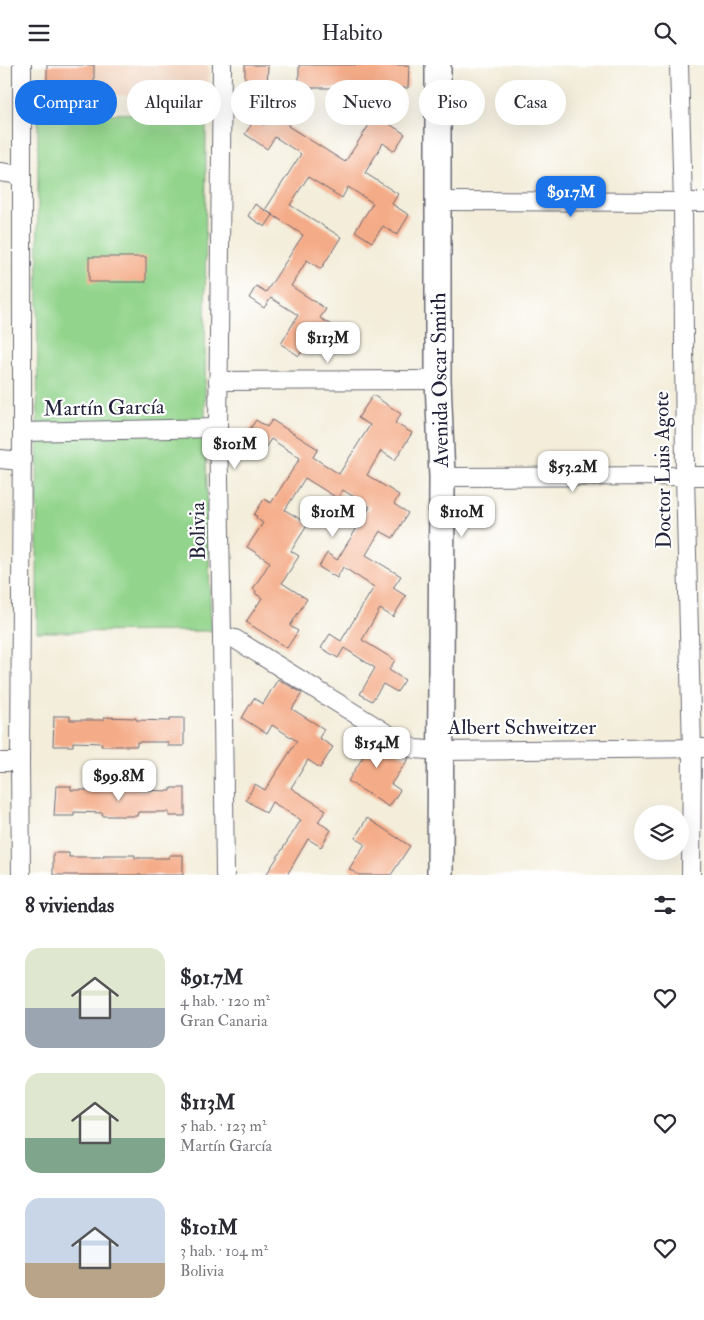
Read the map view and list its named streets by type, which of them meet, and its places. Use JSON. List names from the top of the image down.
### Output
{
  "streets": {
    "main road": ["Avenida Oscar Smith"],
    "street": [
      "Martín García",
      "Doctor Luis Agote",
      "Bolivia",
      "Albert Schweitzer"
    ]
  },
  "crossings": [
    ["Avenida Oscar Smith", "Albert Schweitzer"],
    ["Martín García", "Bolivia"],
    ["Doctor Luis Agote", "Albert Schweitzer"],
    ["Bolivia", "Albert Schweitzer"]
  ],
  "page": {
    "header": "Habito",
    "chip": [
      "Comprar",
      "Alquilar",
      "Filtros",
      "Nuevo",
      "Piso",
      "Casa"
    ],
    "price": [
      "$91.7M",
      "$113M",
      "$101M",
      "$53.2M",
      "$101M",
      "$110M",
      "$154M",
      "$99.8M"
    ],
    "heading": "8 viviendas",
    "list": [
      {
        "name": "$91.7M",
        "note": "4 hab. · 120 m² · Gran Canaria"
      },
      {
        "name": "$113M",
        "note": "5 hab. · 123 m² · Martín García"
      },
      {
        "name": "$101M",
        "note": "3 hab. · 104 m² · Bolivia"
      }
    ]
  }
}
